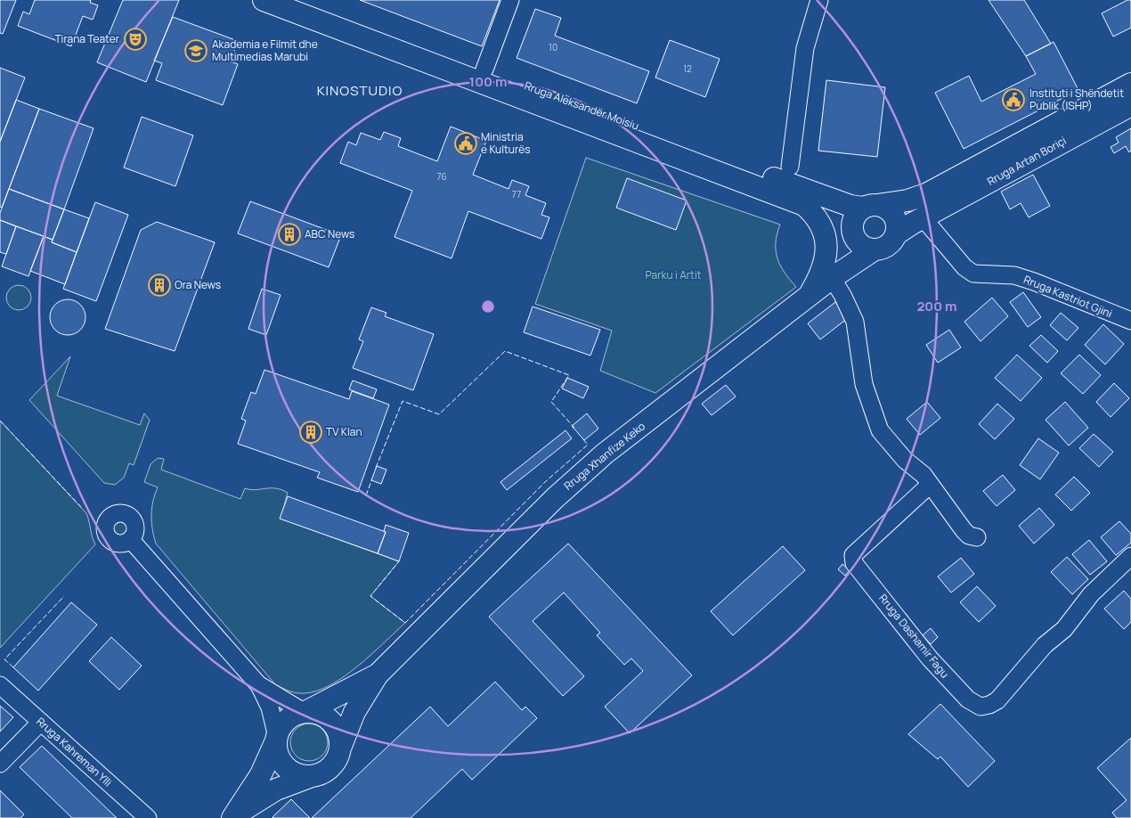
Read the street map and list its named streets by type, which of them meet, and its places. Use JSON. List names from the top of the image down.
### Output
{
  "streets": {
    "main road": ["Rruga Aleksandër Moisiu", "Rruga Artan Boriçi", "Rruga Xhanfize Keko"],
    "street": ["Rruga Kastriot Gjini", "Rruga Dashamir Fagu", "Rruga Kahreman Ylli"]
  },
  "crossings": [
    ["Rruga Aleksandër Moisiu", "Rruga Artan Boriçi"],
    ["Rruga Aleksandër Moisiu", "Rruga Xhanfize Keko"],
    ["Rruga Artan Boriçi", "Rruga Kastriot Gjini"],
    ["Rruga Artan Boriçi", "Rruga Xhanfize Keko"]
  ],
  "districts": ["KINOSTUDIO"],
  "parks": ["Parku i Artit"],
  "places": {
    "theatre": ["Tirana Teater"],
    "school or university": ["Akademia e Filmit dhe Multimedias Marubi"],
    "public building": ["Instituti i Shëndetit Publik (ISHP)", "Ministria e Kulturës"],
    "building": ["ABC News", "Ora News", "TV Klan"]
  },
  "house_numbers": [
    "10",
    "12",
    "76",
    "77"
  ],
  "rings": ["100 m", "200 m"]
}
